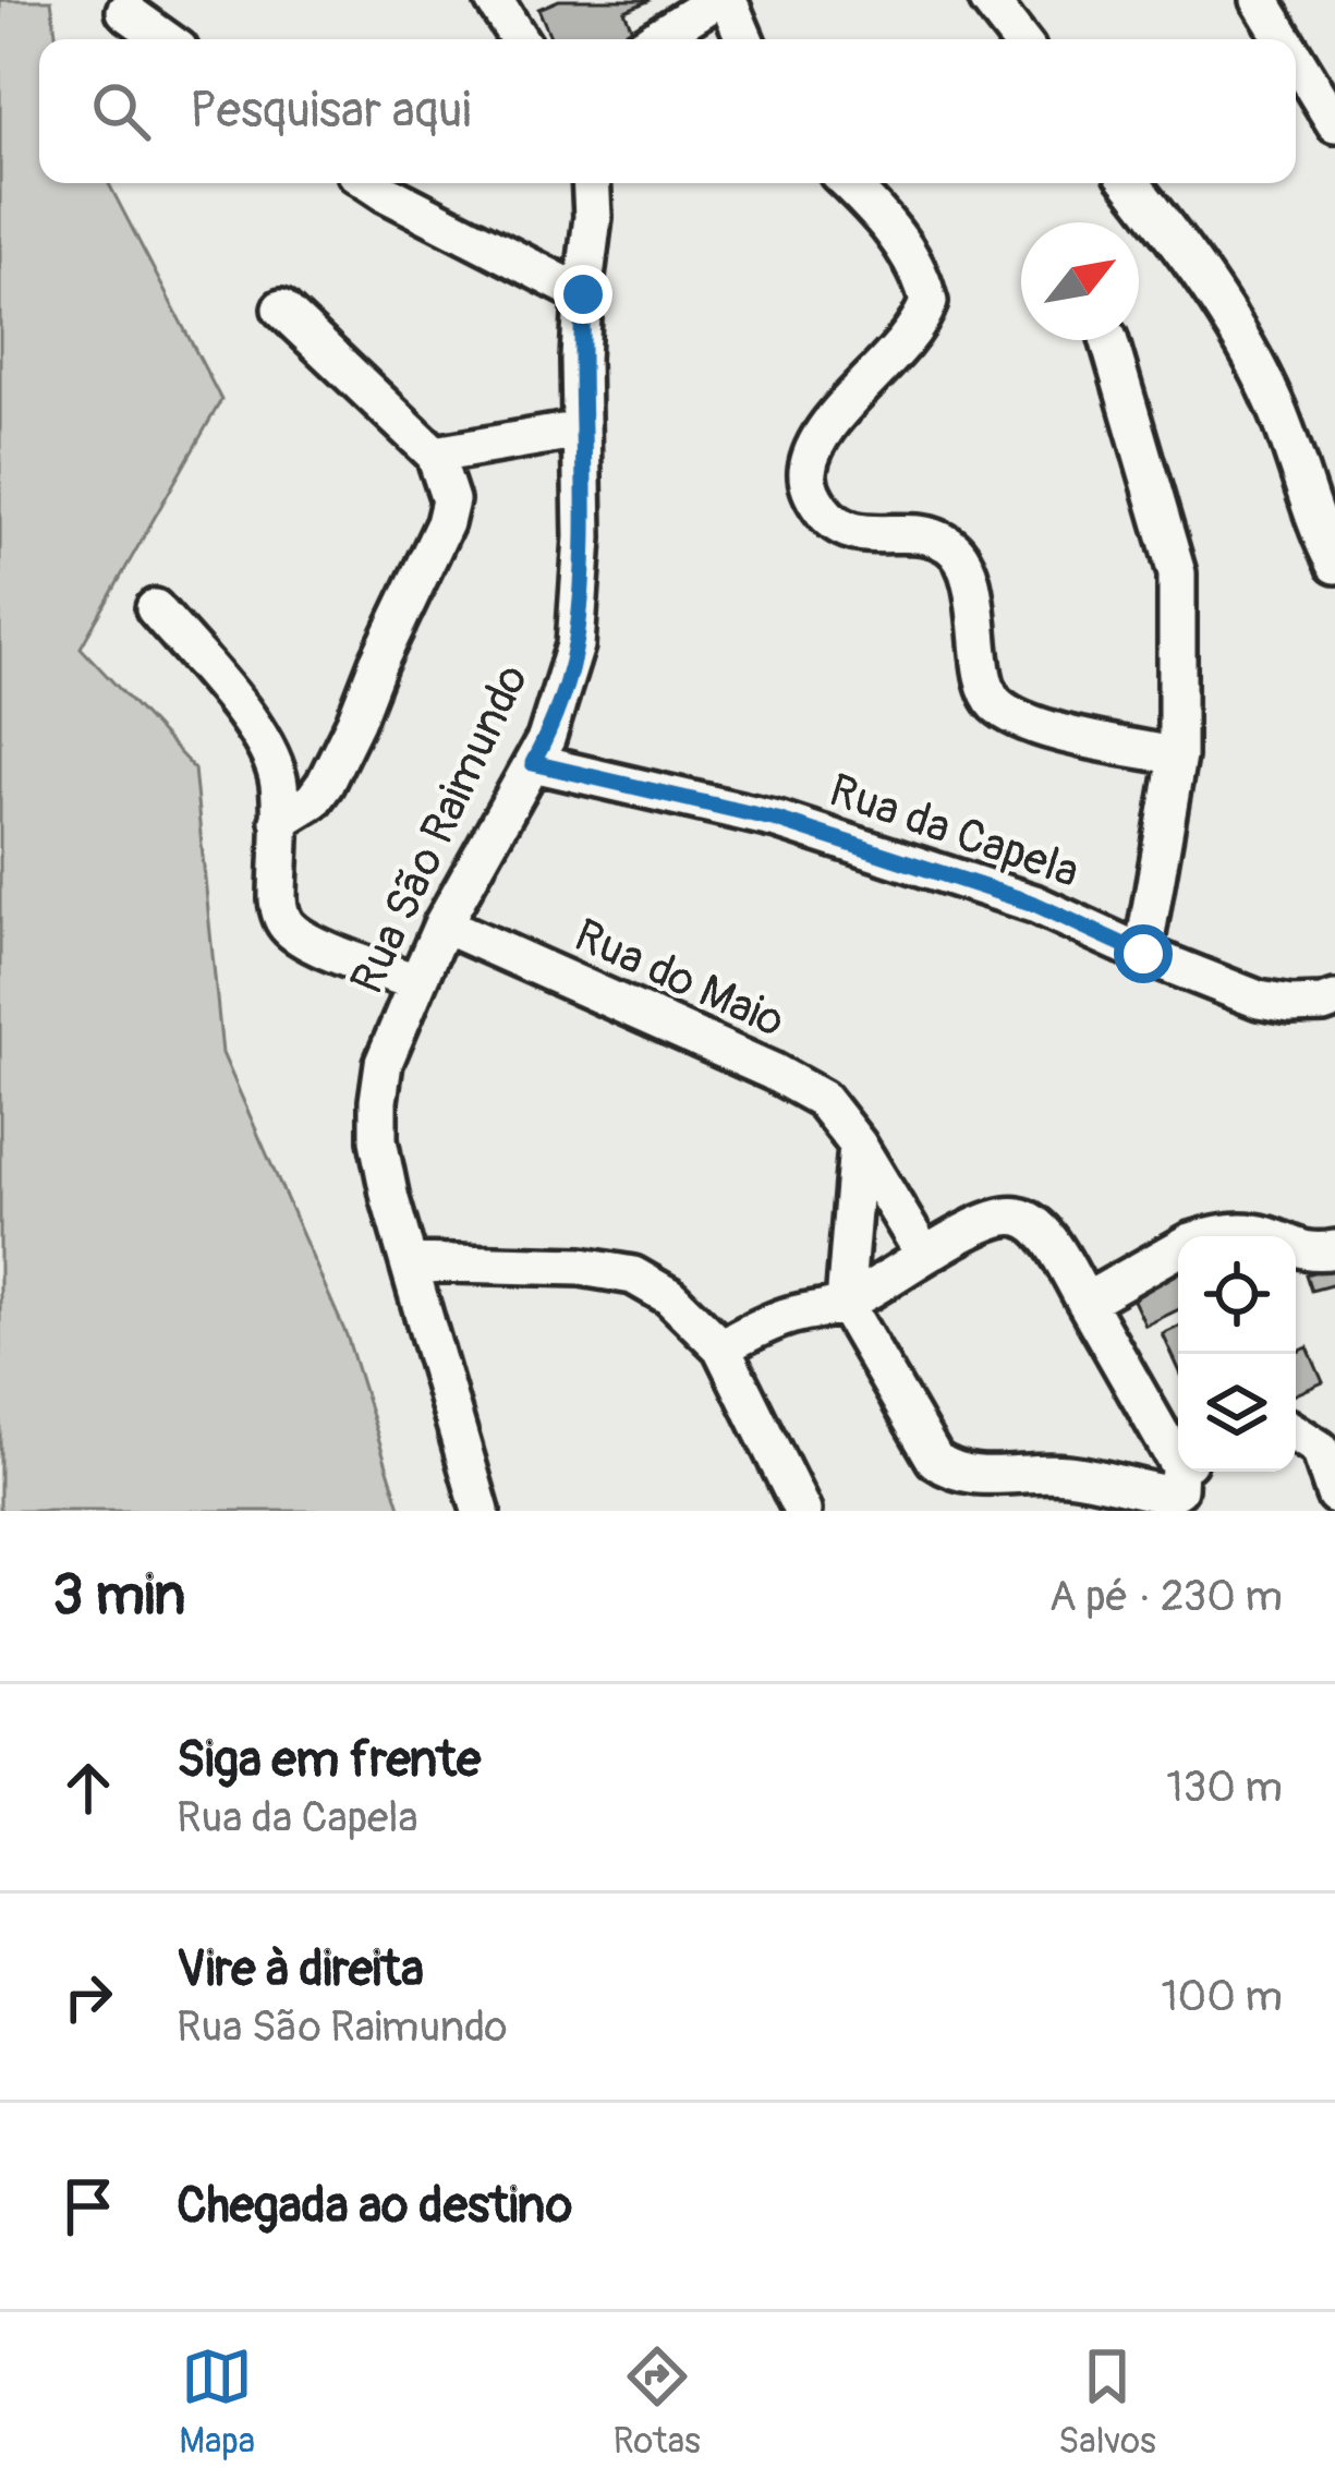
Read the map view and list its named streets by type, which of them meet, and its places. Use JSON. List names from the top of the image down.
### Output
{
  "streets": {
    "street": ["Rua São Raimundo", "Rua da Capela", "Rua do Maio"]
  },
  "crossings": [
    ["Rua São Raimundo", "Rua da Capela"],
    ["Rua São Raimundo", "Rua do Maio"]
  ],
  "north": "top right",
  "page": {
    "search": "Pesquisar aqui",
    "heading": ["3 min", "A pé · 230 m"],
    "list": [
      ["Siga em frente", "Rua da Capela", "130 m"],
      ["Vire à direita", "Rua São Raimundo", "100 m"],
      "Chegada ao destino"
    ],
    "nav": ["Mapa", "Rotas", "Salvos"]
  }
}
